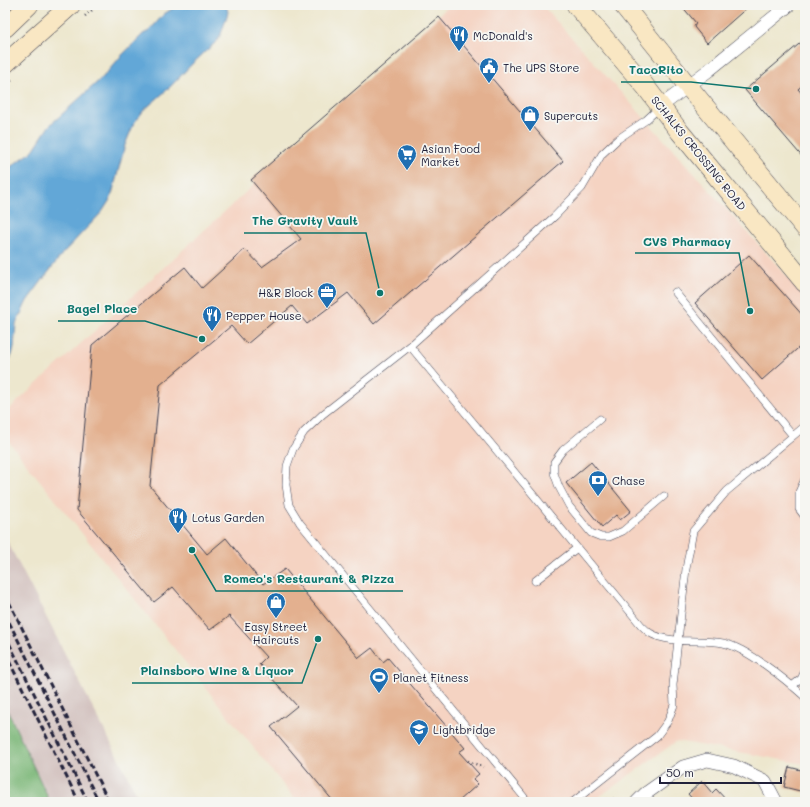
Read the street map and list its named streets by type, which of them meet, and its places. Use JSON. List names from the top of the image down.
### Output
{
  "streets": {
    "street": ["SCHALKS CROSSING ROAD"]
  },
  "places": {
    "restaurant": ["McDonald's", "Pepper House", "Lotus Garden"],
    "public building": ["The UPS Store"],
    "other": [
      "TacoRito",
      "The Gravity Vault",
      "CVS Pharmacy",
      "Bagel Place",
      "Romeo's Restaurant & Pizza",
      "Plainsboro Wine & Liquor"
    ],
    "shop": ["Supercuts", "Easy Street Haircuts"],
    "supermarket": ["Asian Food Market"],
    "office": ["H&R Block"],
    "bank": ["Chase"],
    "sports": ["Planet Fitness"],
    "school or university": ["Lightbridge"]
  },
  "scale_bar": "50 m"
}
